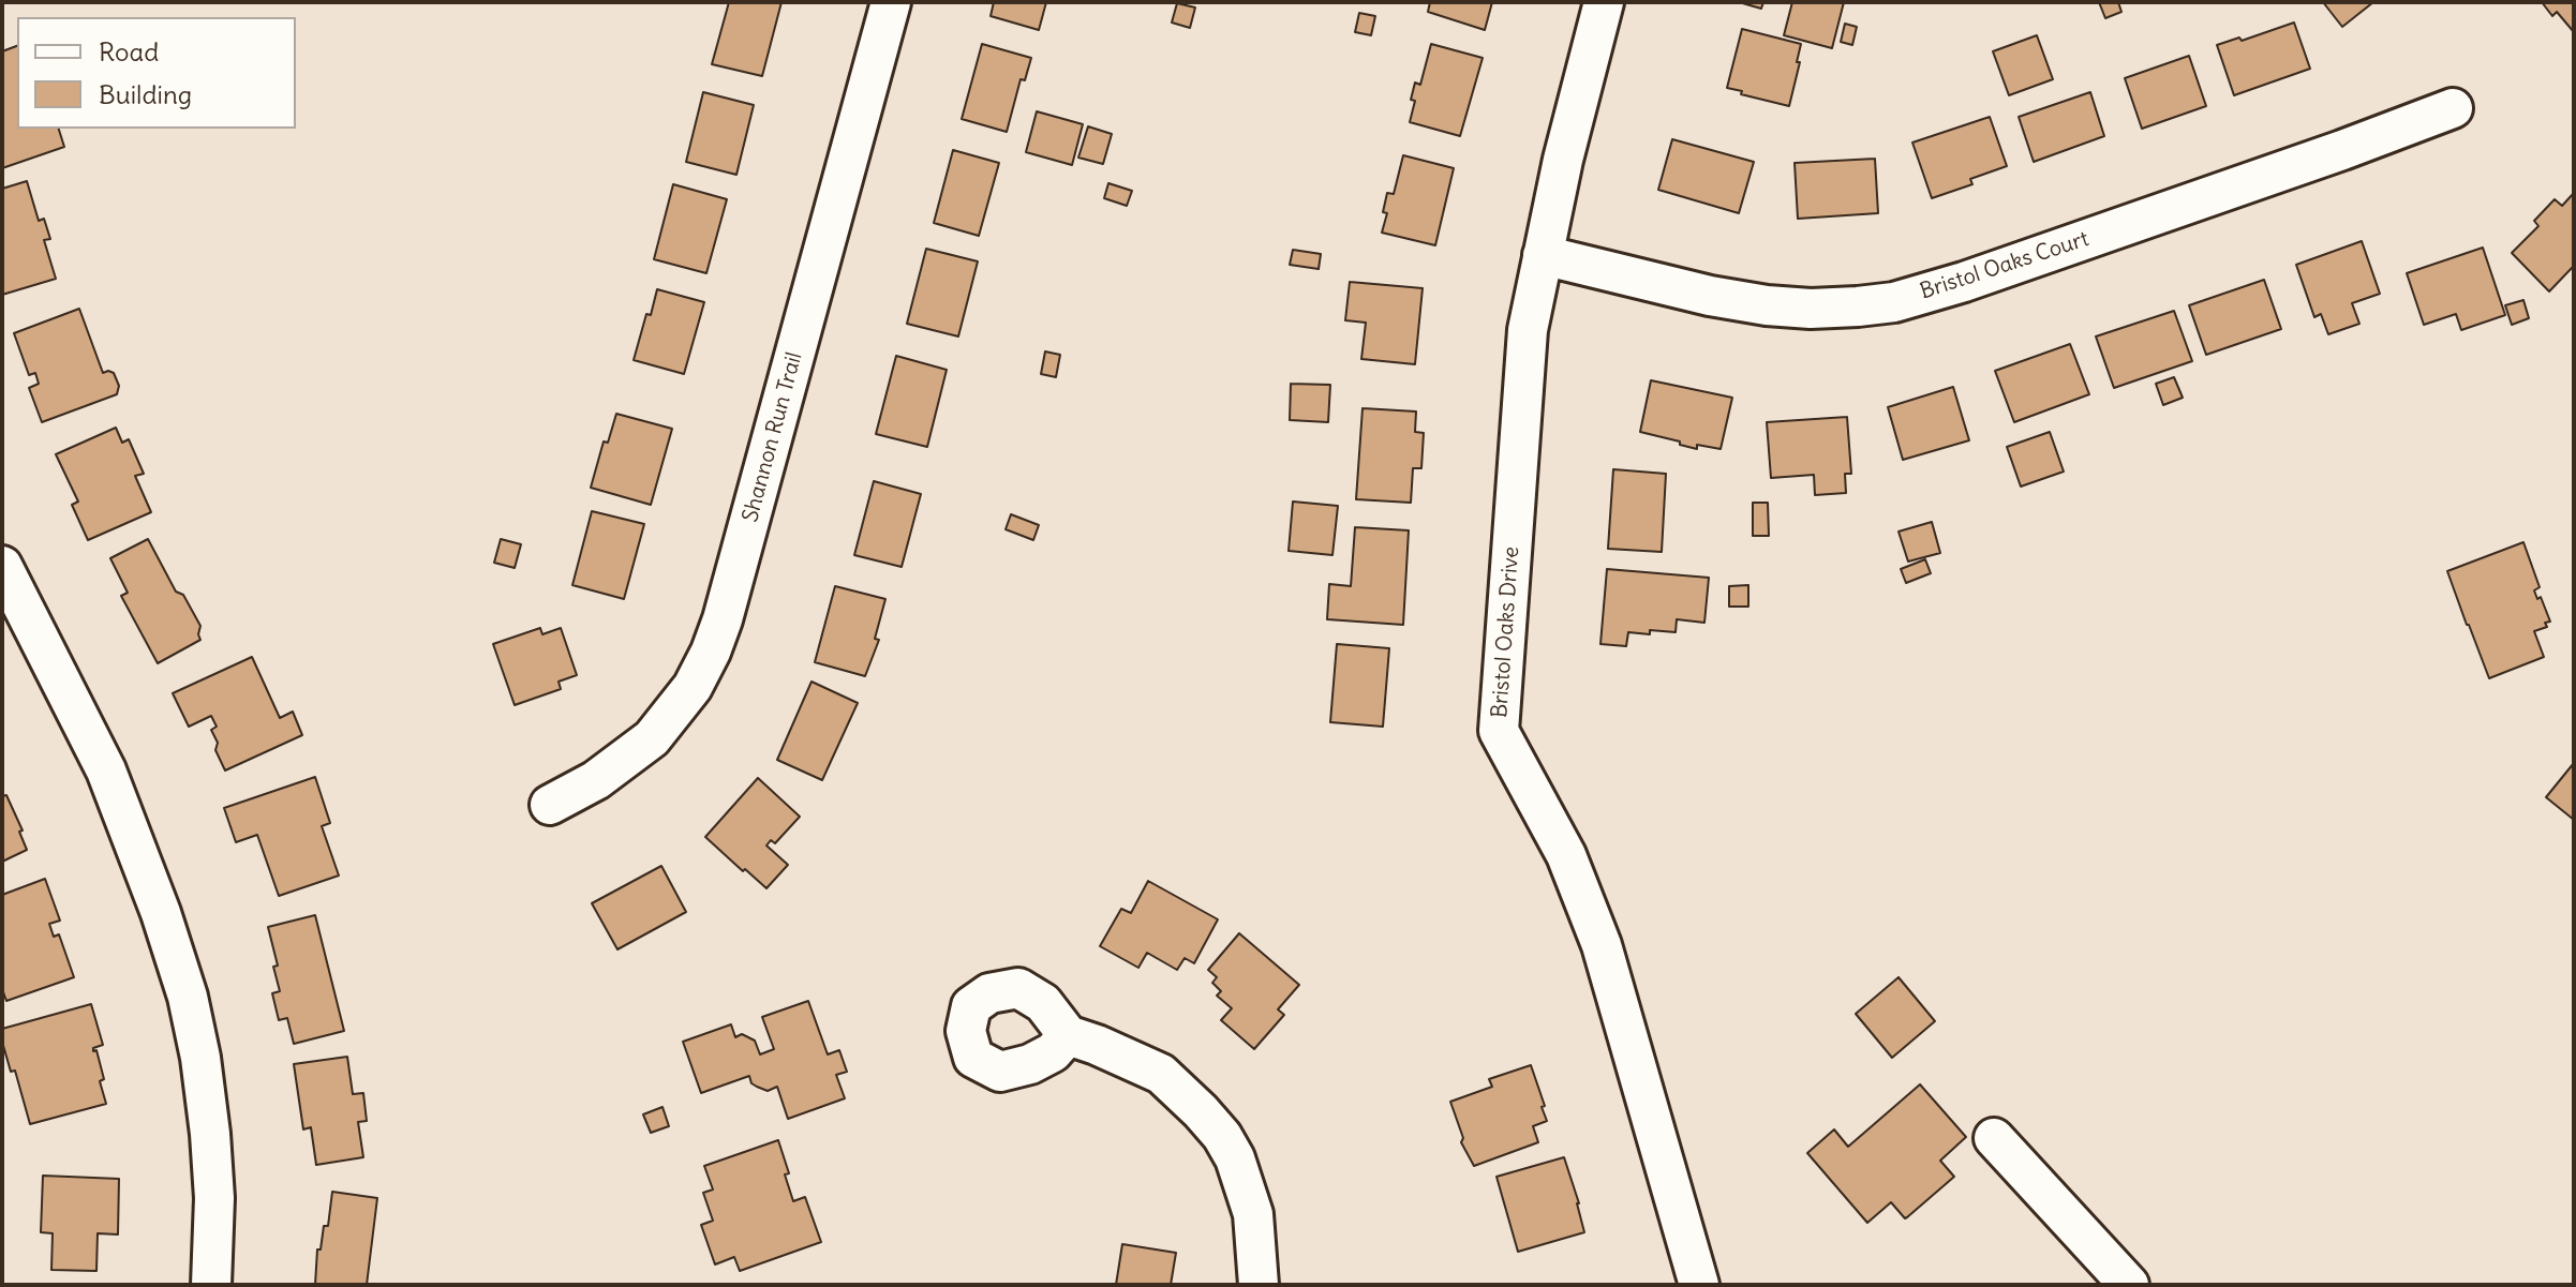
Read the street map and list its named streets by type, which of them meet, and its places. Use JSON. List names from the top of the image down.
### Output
{
  "streets": {
    "street": ["Bristol Oaks Court", "Shannon Run Trail", "Bristol Oaks Drive"]
  },
  "crossings": [
    ["Bristol Oaks Court", "Bristol Oaks Drive"]
  ],
  "legend": ["Road", "Building"]
}
